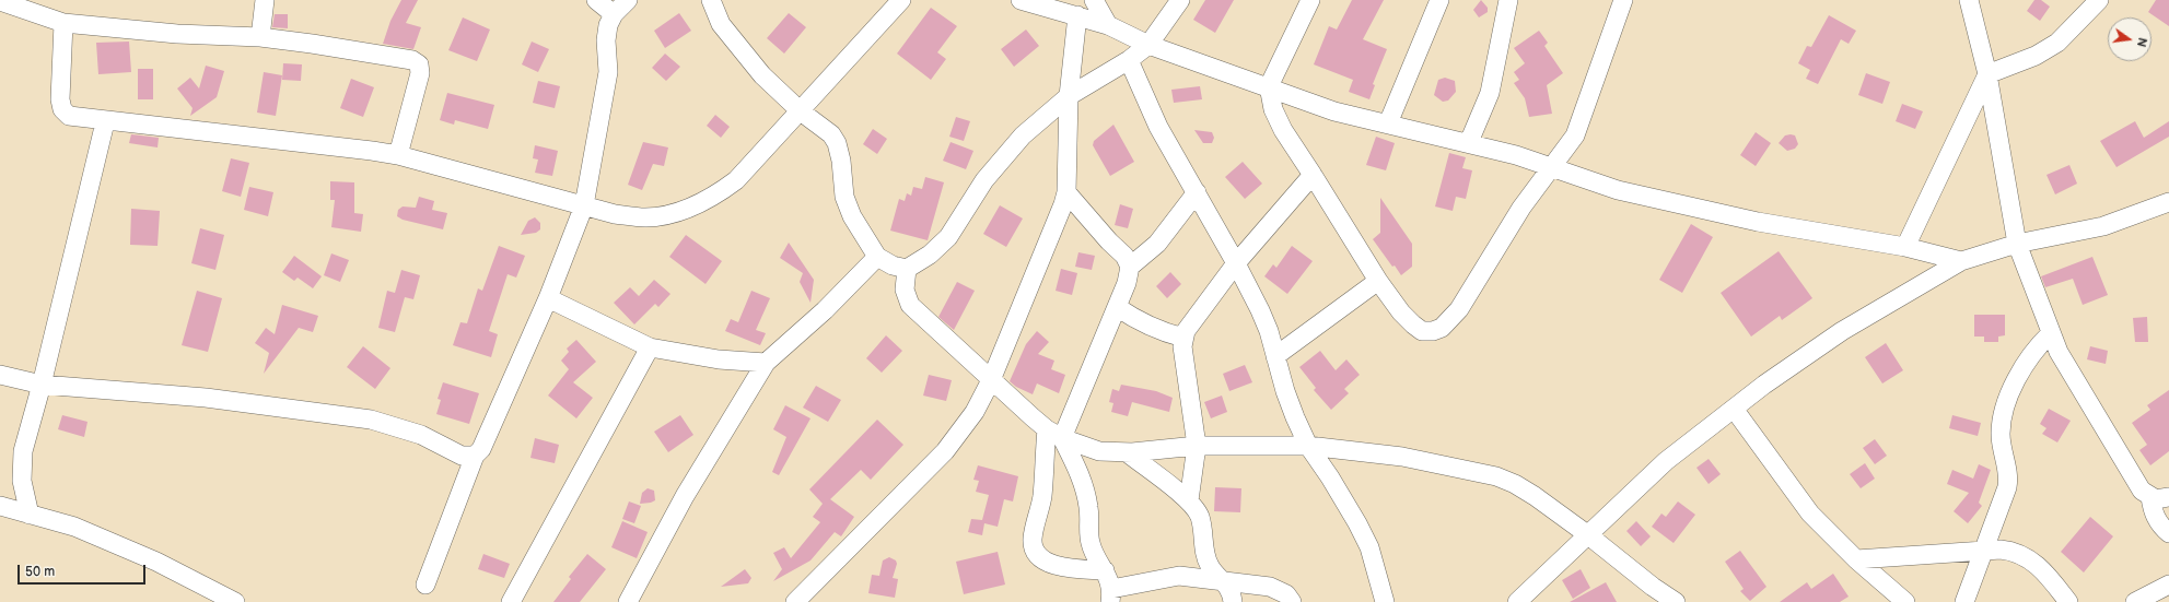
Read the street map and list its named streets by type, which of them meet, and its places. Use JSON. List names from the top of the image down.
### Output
{
  "scale_bar": "50 m",
  "north": "right"
}
